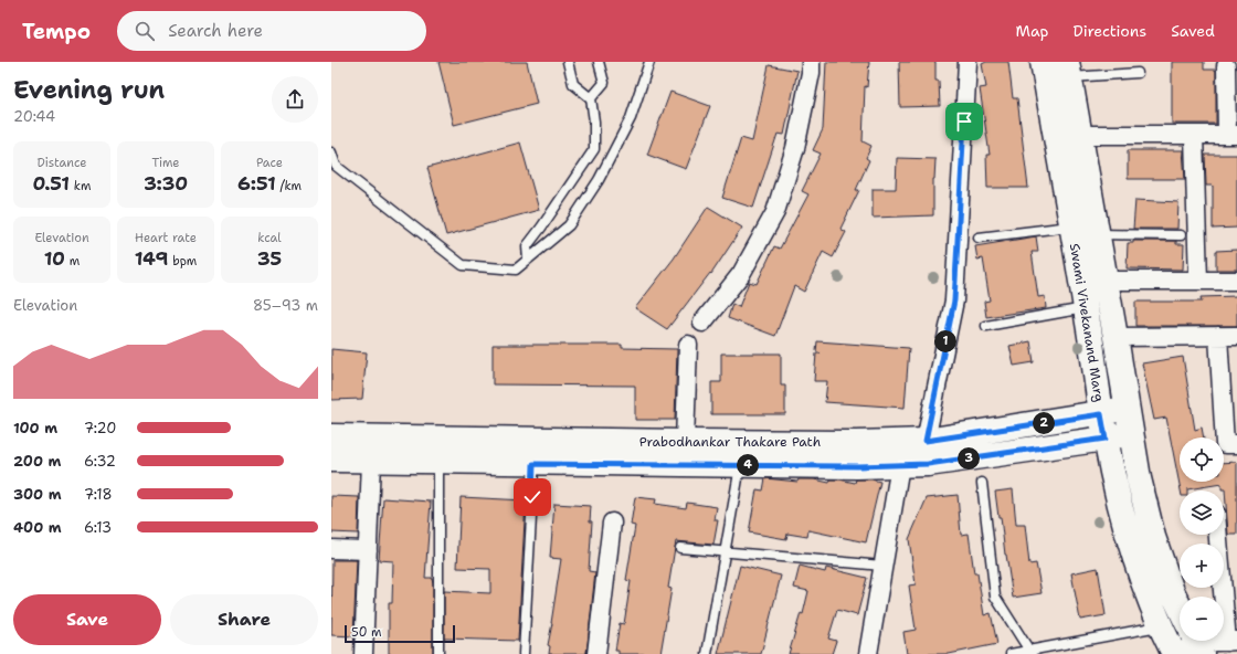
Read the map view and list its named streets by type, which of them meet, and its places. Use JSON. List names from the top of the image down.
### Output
{
  "streets": {
    "main road": ["Swami Vivekanand Marg", "Prabodhankar Thakare Path"]
  },
  "crossings": [
    ["Swami Vivekanand Marg", "Prabodhankar Thakare Path"]
  ],
  "scale_bar": "50 m",
  "page": {
    "header": "Tempo",
    "search": "Search here",
    "nav": ["Map", "Directions", "Saved"],
    "heading": ["Evening run", "20:44"],
    "stats": [
      ["Distance", "0.51 km"],
      ["Time", "3:30"],
      ["Pace", "6:51 /km"],
      ["Elevation", "10 m"],
      ["Heart rate", "149 bpm"],
      ["kcal", "35"]
    ],
    "chart": ["Elevation", "85–93 m"],
    "pins": [
      "1",
      "2",
      "3",
      "4"
    ],
    "list": [
      {
        "name": "100 m",
        "note": "7:20"
      },
      {
        "name": "200 m",
        "note": "6:32"
      },
      {
        "name": "300 m",
        "note": "7:18"
      },
      {
        "name": "400 m",
        "note": "6:13"
      }
    ],
    "map_buttons": ["+", "−"],
    "buttons": ["Save", "Share"],
    "scale": "50 m"
  }
}
